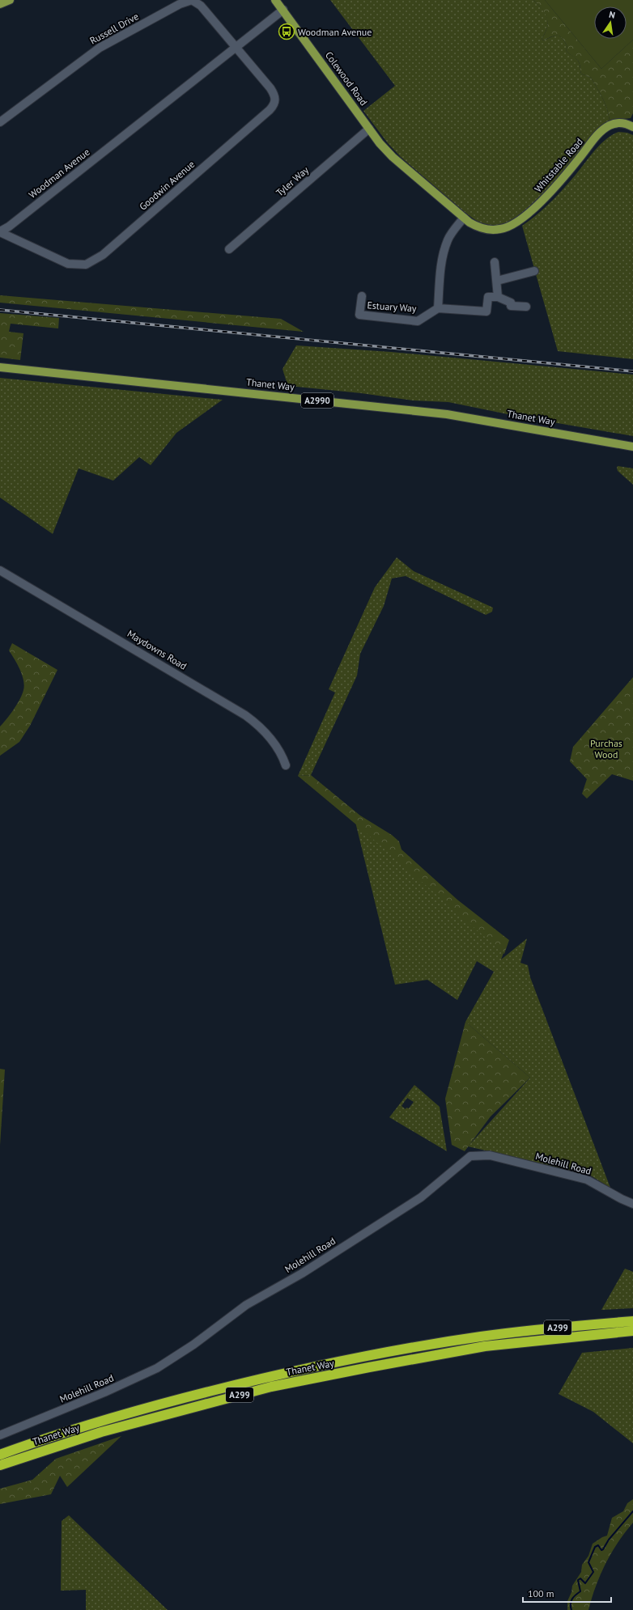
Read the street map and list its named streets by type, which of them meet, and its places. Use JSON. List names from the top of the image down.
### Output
{
  "streets": {
    "highway": ["Thanet Way", "A299"],
    "main road": ["Colewood Road", "Whitstable Road", "A2990"],
    "street": [
      "Russell Drive",
      "Woodman Avenue",
      "Tyler Way",
      "Goodwin Avenue",
      "Estuary Way",
      "Maydowns Road",
      "Molehill Road"
    ]
  },
  "crossings": [
    ["Russell Drive", "Woodman Avenue"],
    ["Russell Drive", "Goodwin Avenue"],
    ["Colewood Road", "Whitstable Road"],
    ["Colewood Road", "Woodman Avenue"],
    ["Colewood Road", "Tyler Way"],
    ["Woodman Avenue", "Goodwin Avenue"]
  ],
  "parks": ["Purchas Wood"],
  "places": {
    "bus stop": ["Woodman Avenue"]
  },
  "scale_bar": "100 m",
  "north": "top"
}
